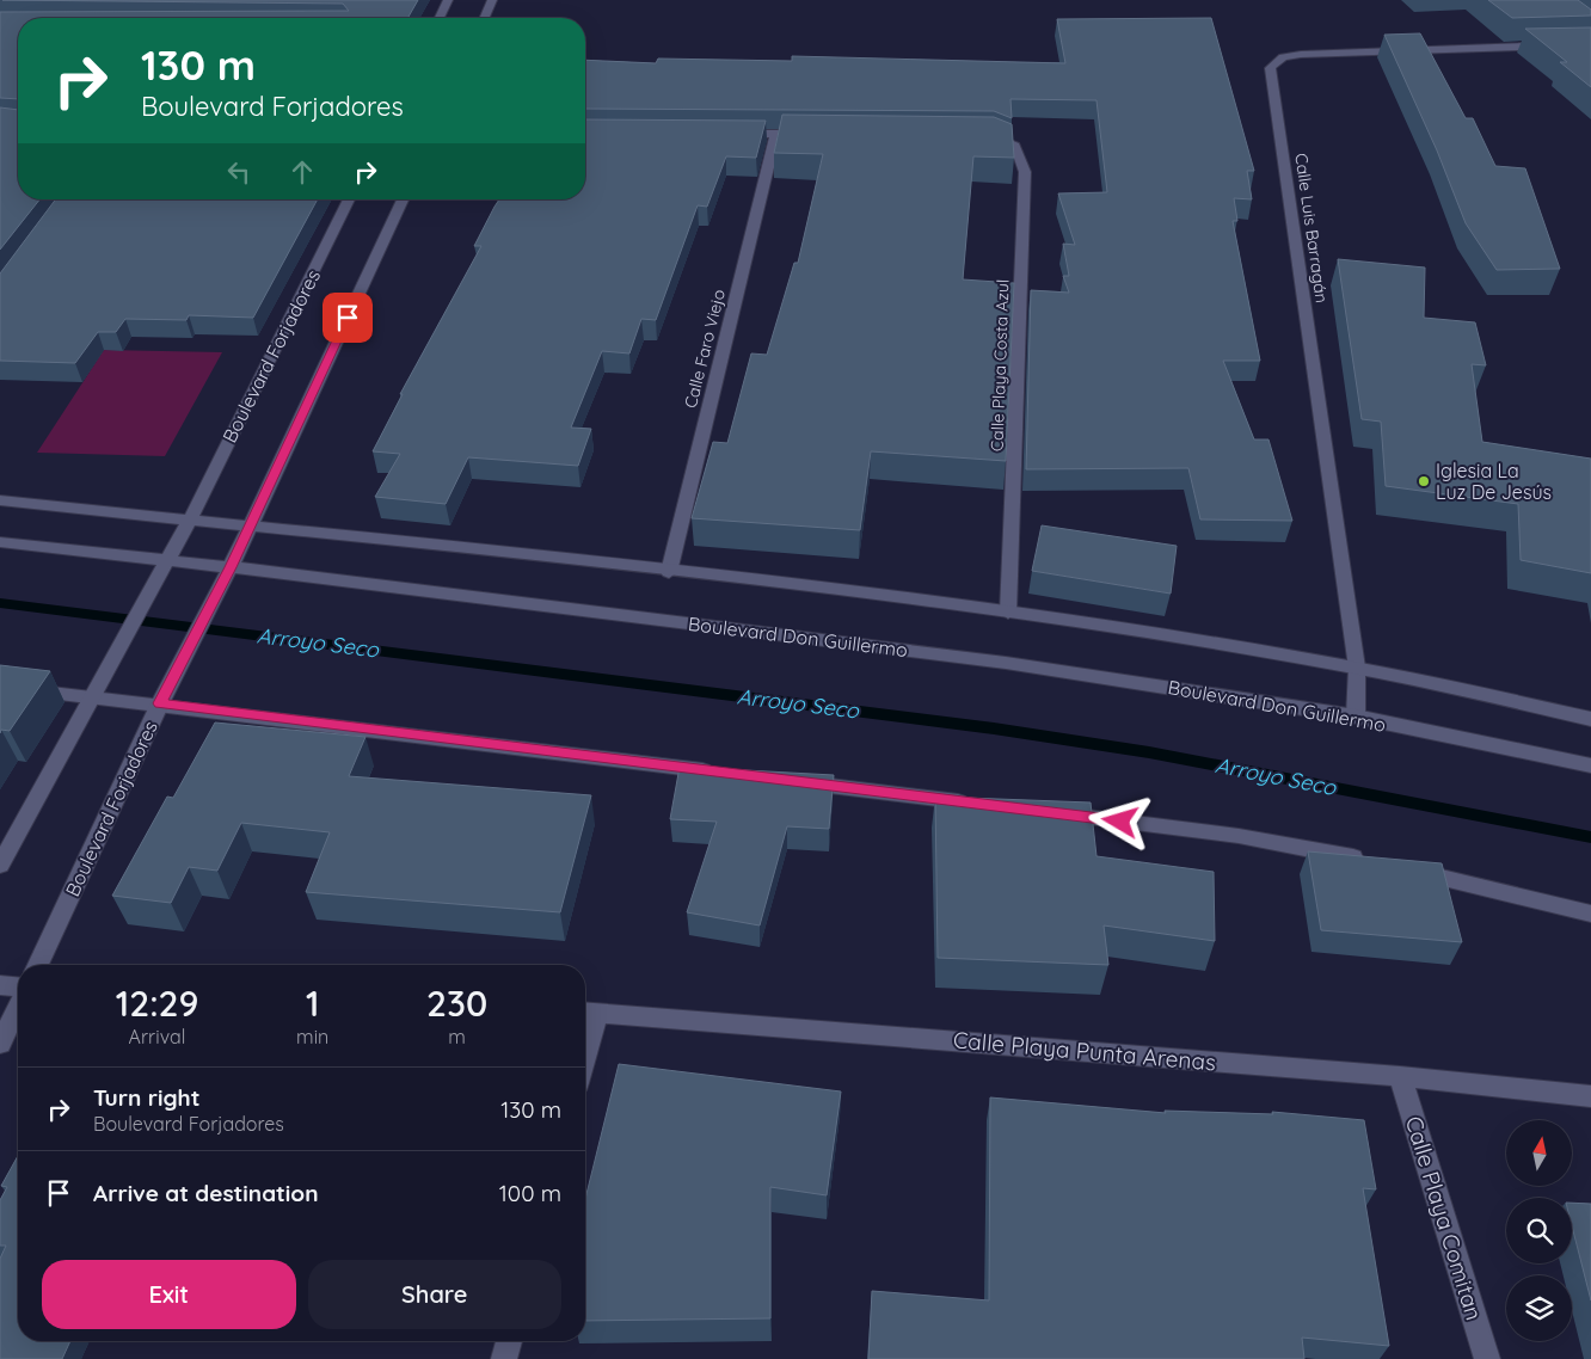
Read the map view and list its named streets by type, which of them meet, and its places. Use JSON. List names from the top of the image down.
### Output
{
  "streets": {
    "street": [
      "Calle Luis Barragán",
      "Calle Faro Viejo",
      "Boulevard Forjadores",
      "Calle Playa Costa Azul",
      "Boulevard Don Guillermo",
      "Calle Playa Punta Arenas",
      "Calle Playa Comitan"
    ]
  },
  "crossings": [
    ["Calle Luis Barragán", "Boulevard Don Guillermo"],
    ["Boulevard Forjadores", "Boulevard Don Guillermo"],
    ["Calle Playa Punta Arenas", "Calle Playa Comitan"]
  ],
  "water": ["Arroyo Seco"],
  "places": ["Iglesia La Luz De Jesús"],
  "north": "top",
  "page": {
    "turn": ["130 m", "Boulevard Forjadores"],
    "eta": [
      "12:29",
      "Arrival",
      "1",
      "min",
      "230",
      "m"
    ],
    "list": [
      {
        "name": "Turn right",
        "note": "Boulevard Forjadores",
        "value": "130 m"
      },
      {
        "name": "Arrive at destination",
        "value": "100 m"
      }
    ],
    "buttons": ["Exit", "Share"]
  }
}
